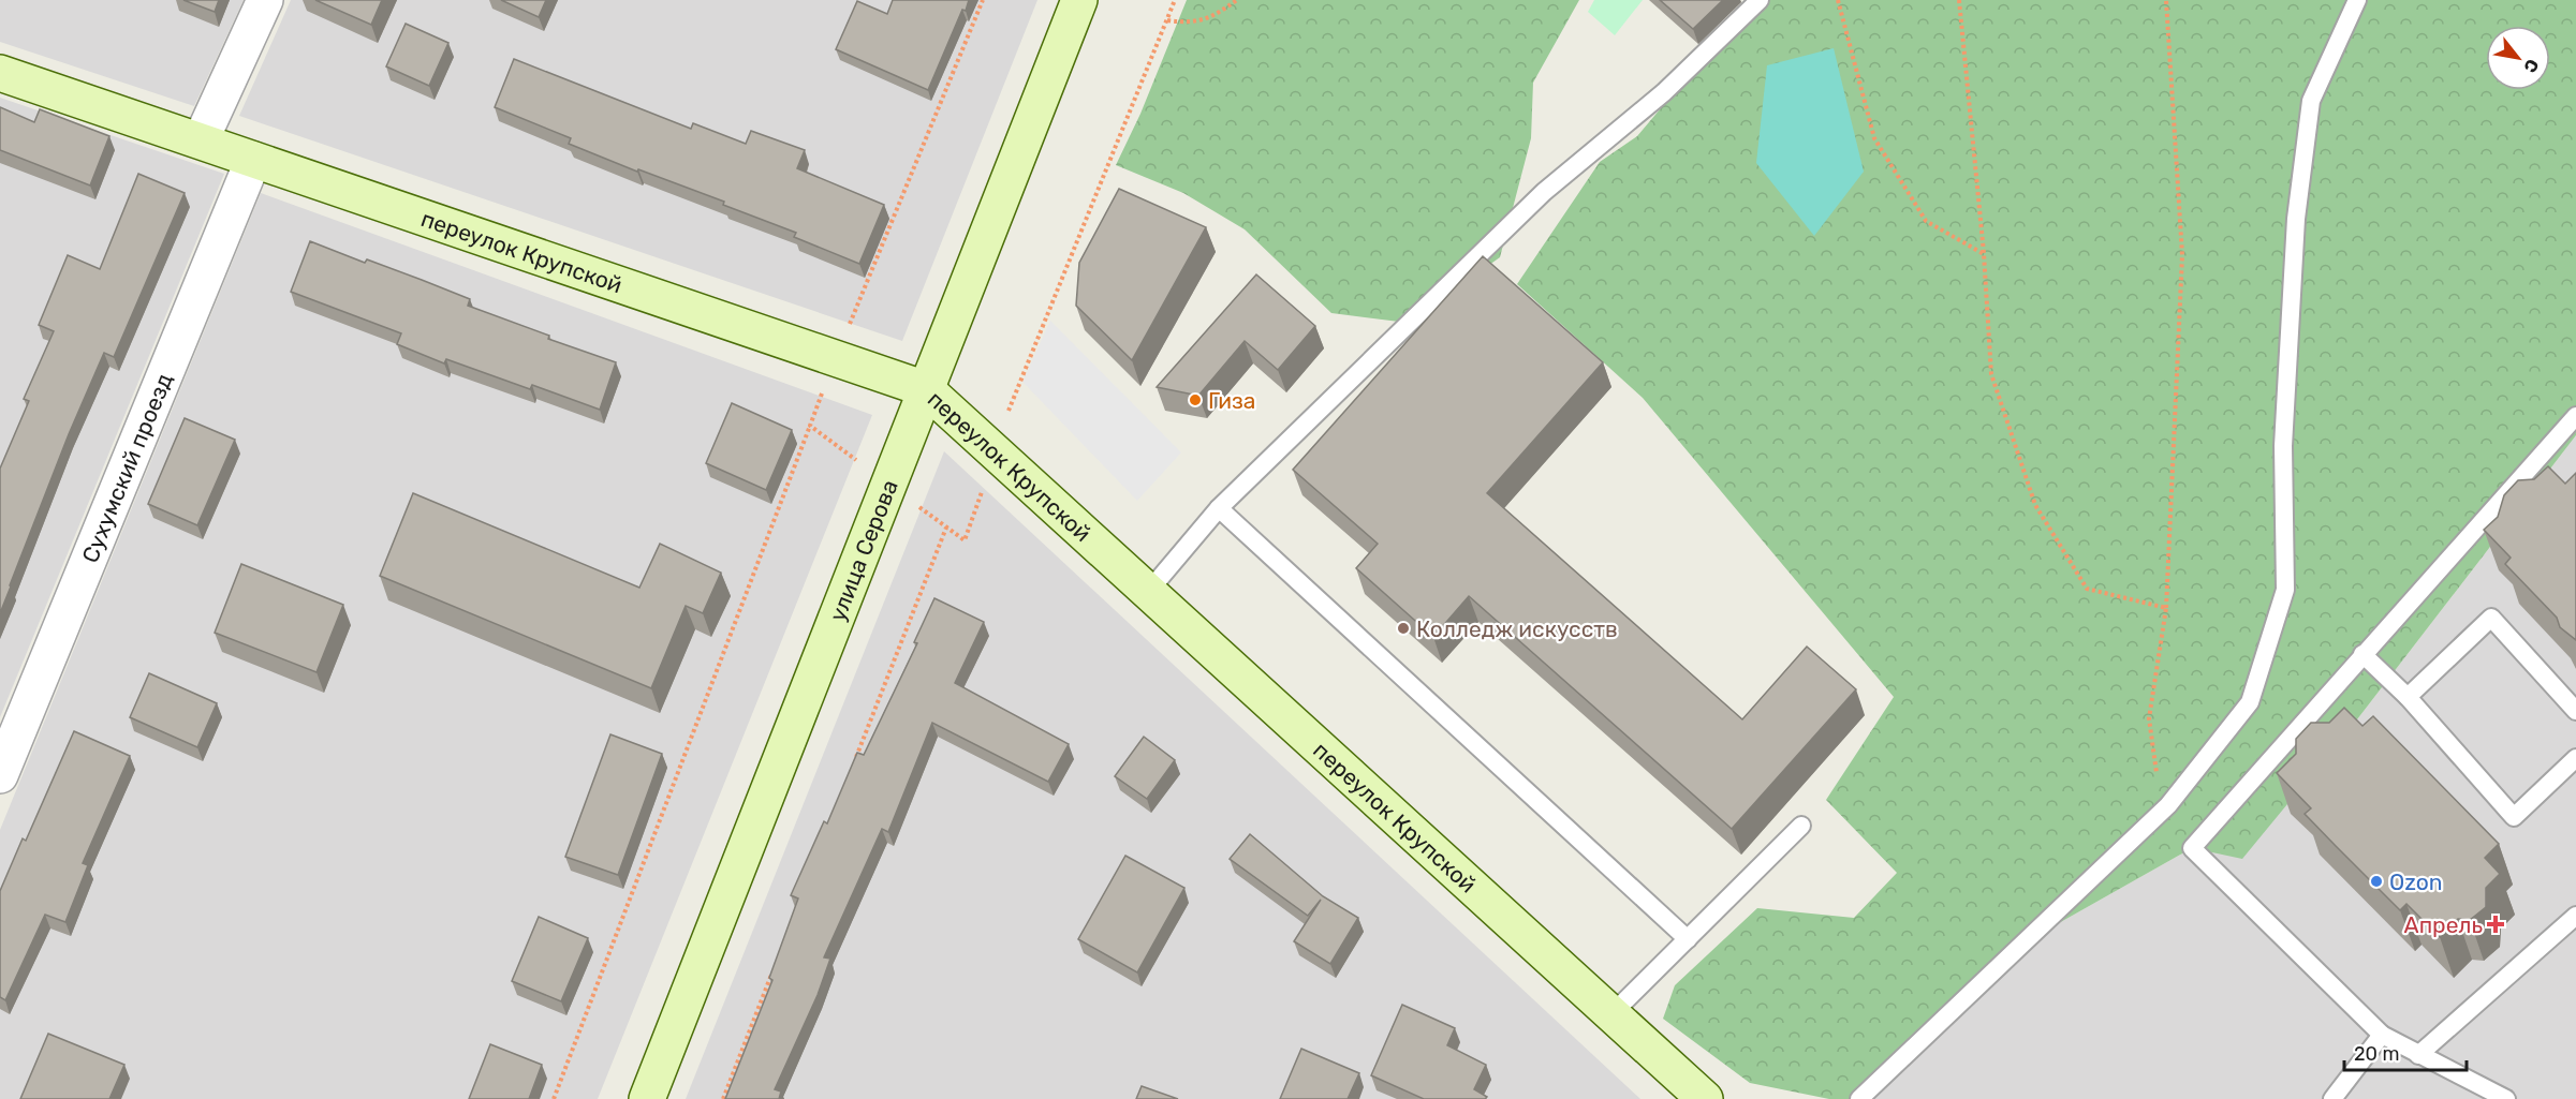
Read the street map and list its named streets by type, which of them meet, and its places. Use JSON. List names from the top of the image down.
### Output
{
  "streets": {
    "street": ["переулок Крупской", "Сухумский проезд", "улица Серова"]
  },
  "crossings": [
    ["переулок Крупской", "Сухумский проезд"],
    ["переулок Крупской", "улица Серова"]
  ],
  "places": {
    "other": ["Гиза", "Колледж искусств", "Ozon"],
    "health": ["Апрель"]
  },
  "scale_bar": "20 m",
  "north": "bottom right"
}
